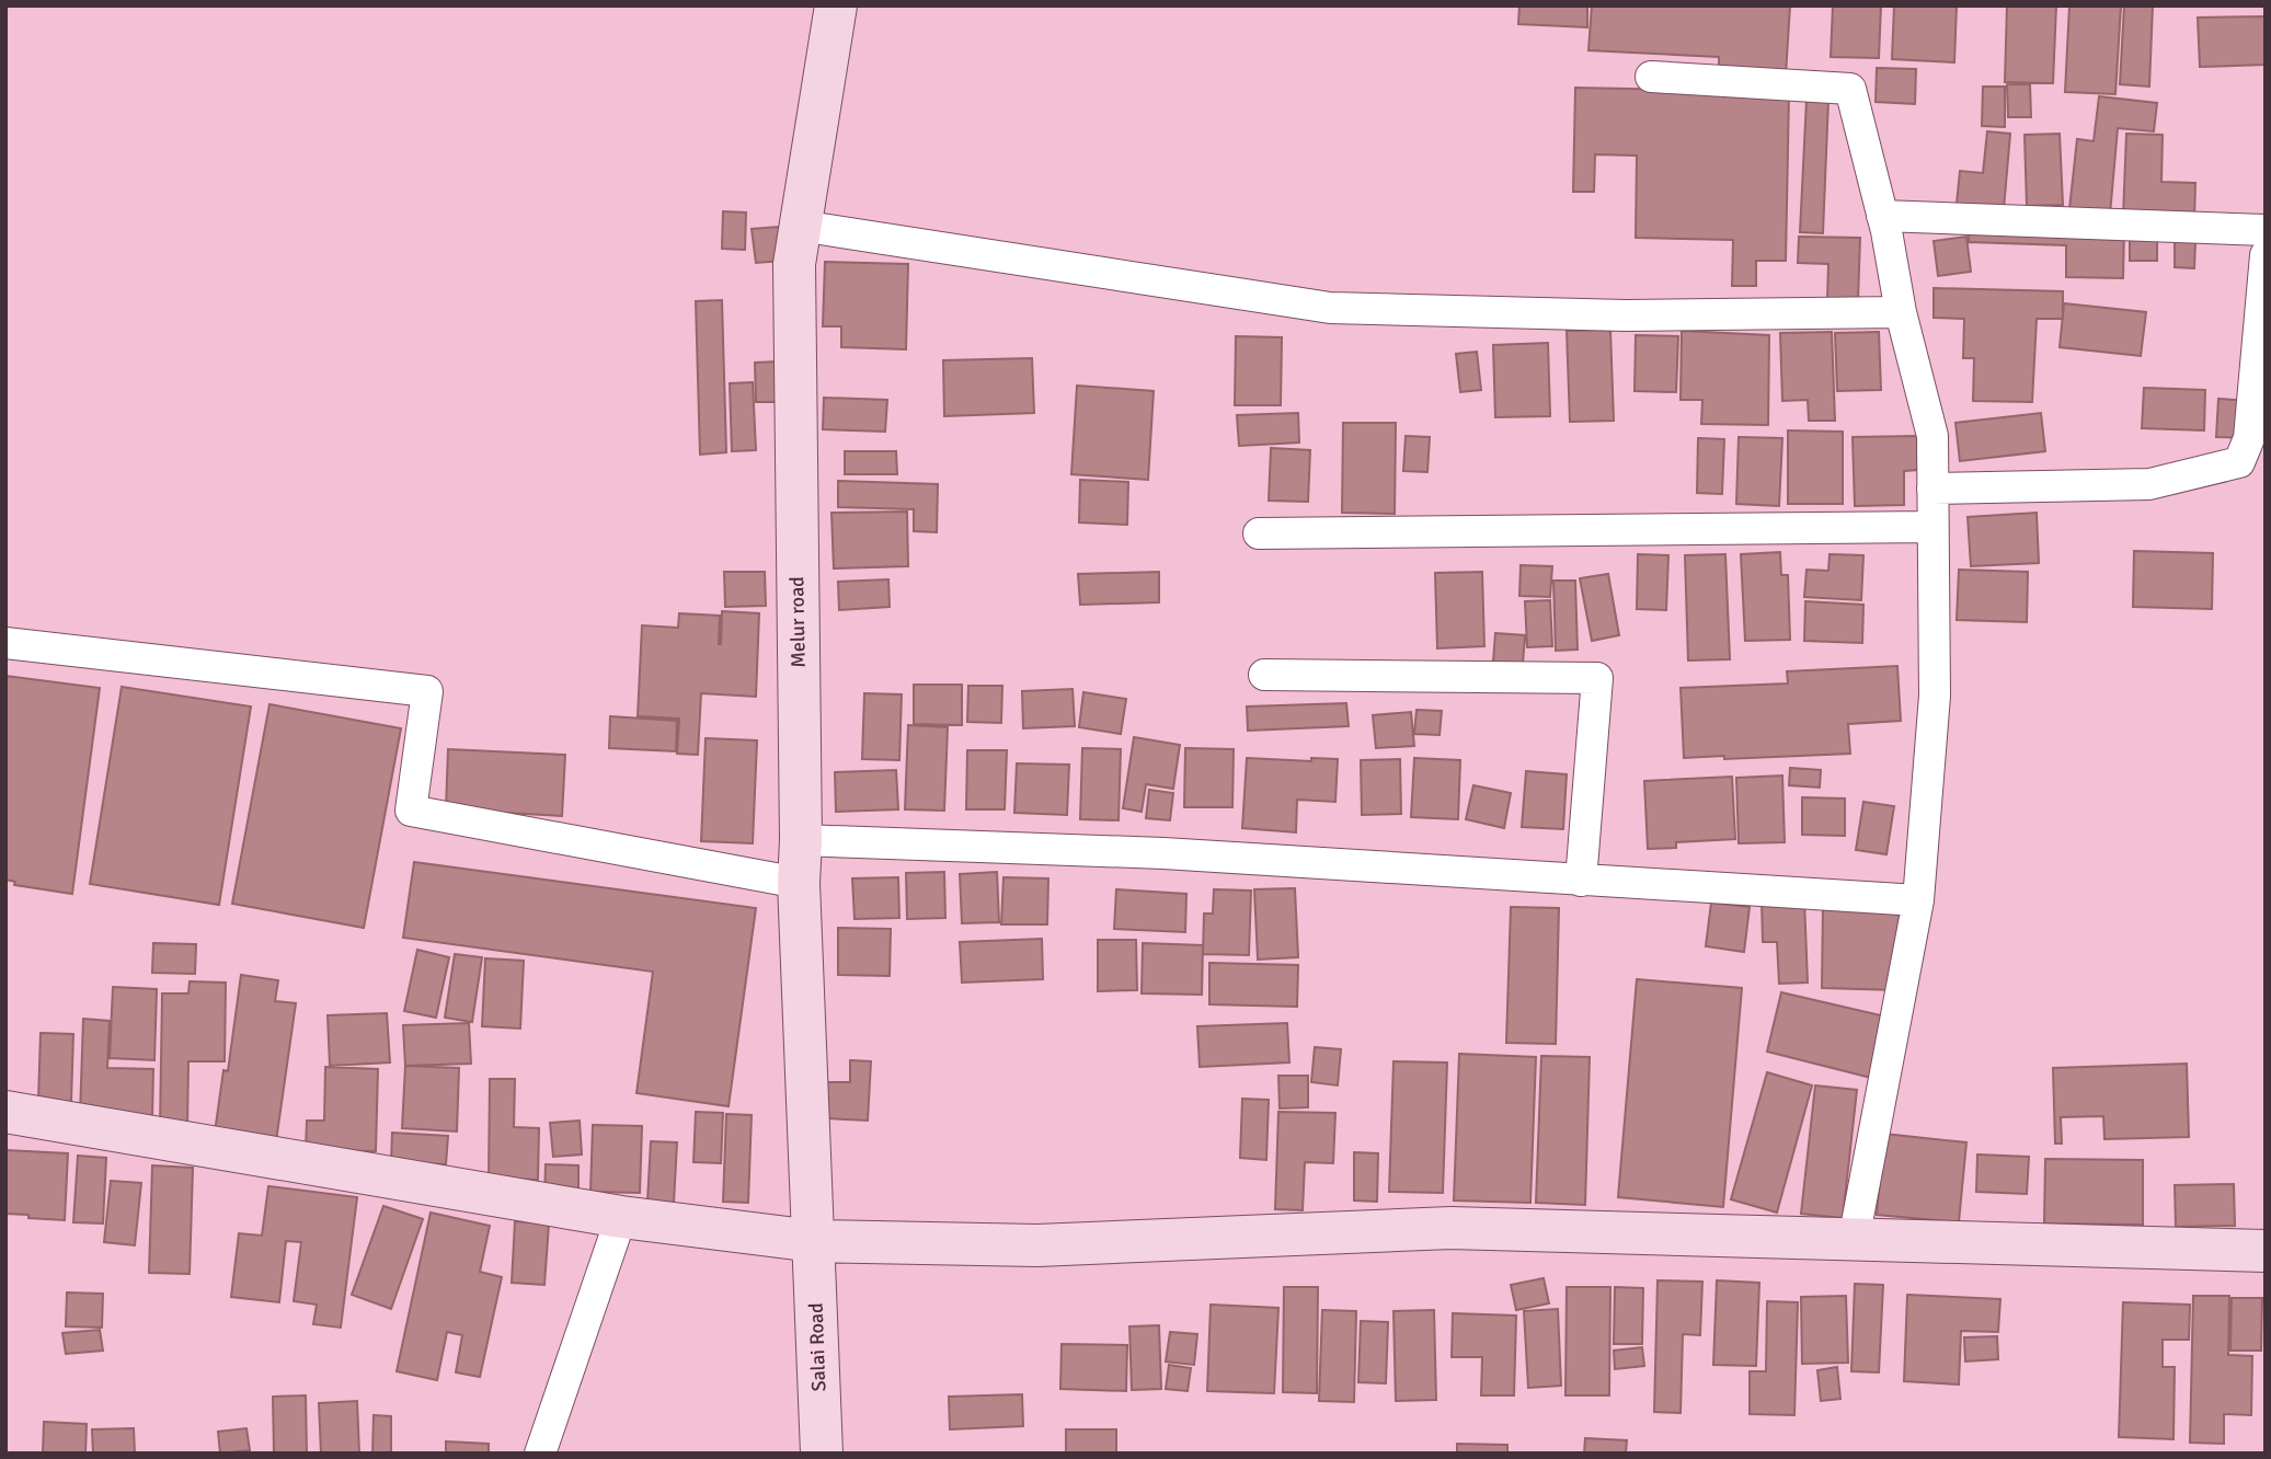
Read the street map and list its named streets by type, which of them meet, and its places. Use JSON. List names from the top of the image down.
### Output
{
  "streets": {
    "street": ["Melur road", "Salai Road"]
  },
  "crossings": [
    ["Melur road", "Salai Road"]
  ]
}
